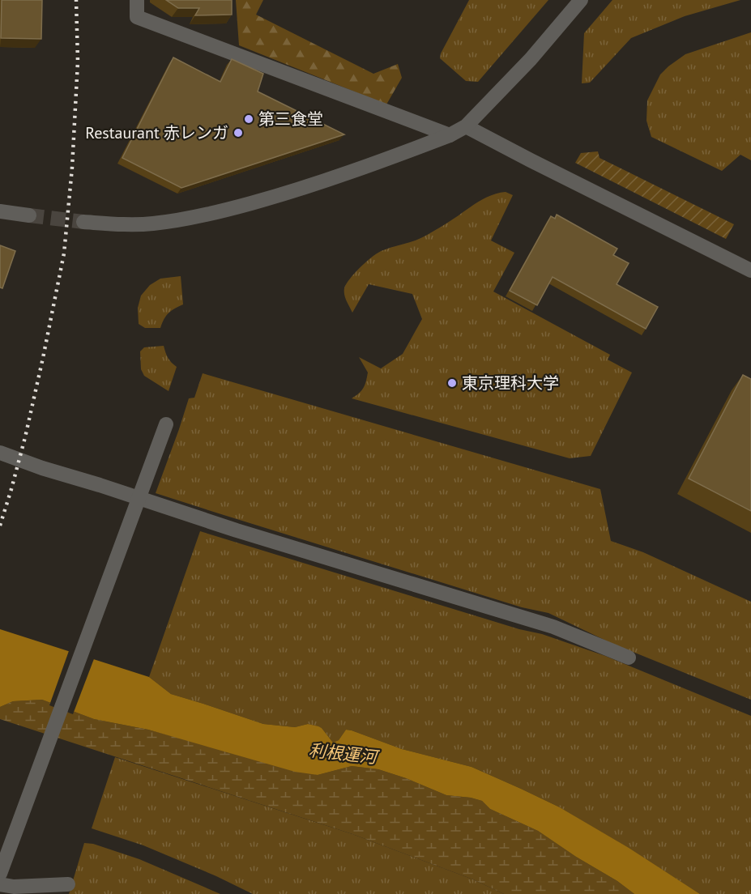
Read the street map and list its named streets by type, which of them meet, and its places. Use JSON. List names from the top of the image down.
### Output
{
  "water": ["利根運河"],
  "places": ["第三食堂", "Restaurant 赤レンガ", "東京理科大学"]
}
